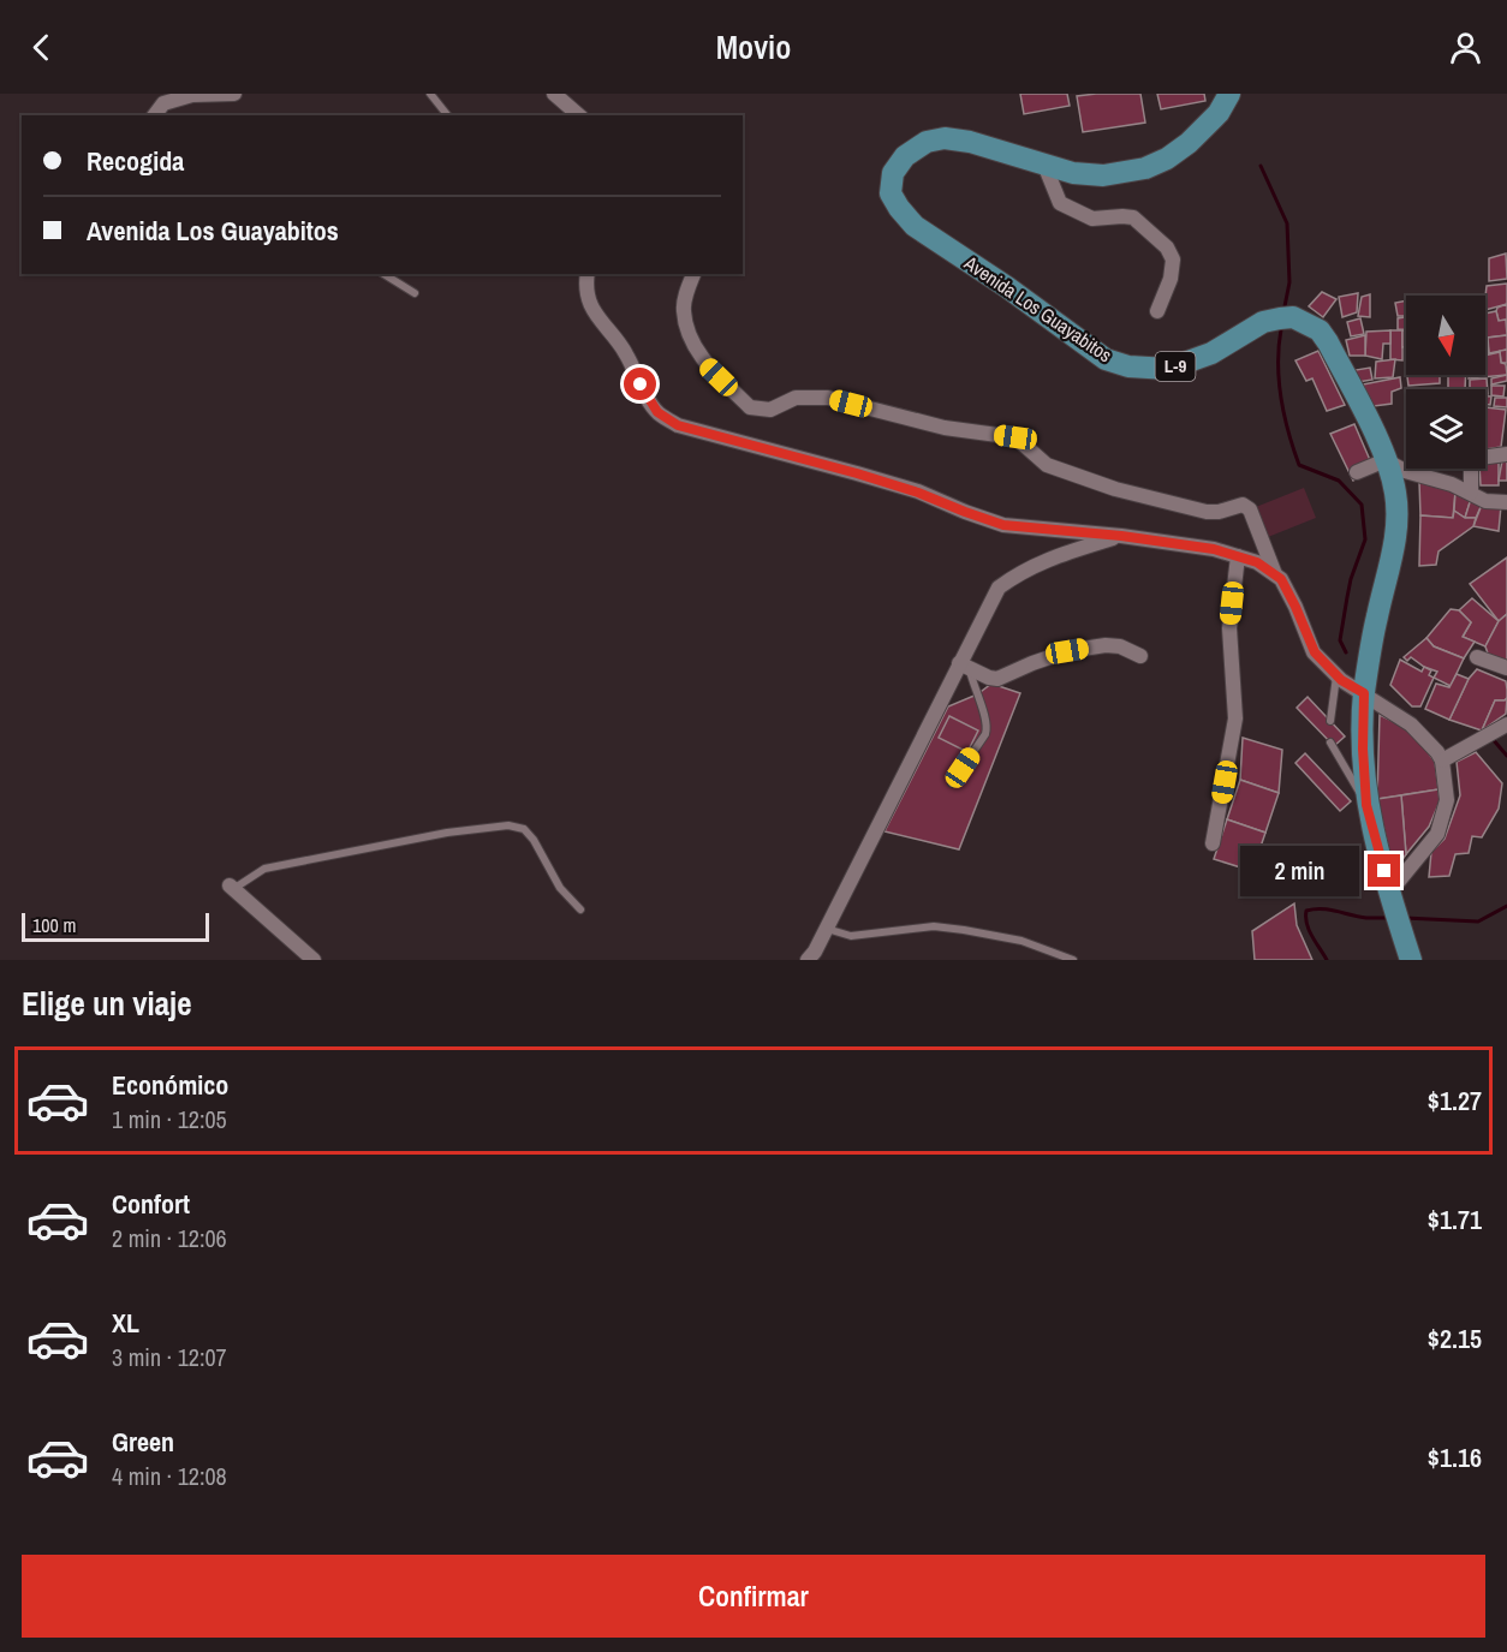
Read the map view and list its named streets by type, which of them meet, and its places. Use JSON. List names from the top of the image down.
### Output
{
  "streets": {
    "main road": ["Avenida Los Guayabitos", "L-9"]
  },
  "crossings": [
    ["Avenida Los Guayabitos", "L-9"]
  ],
  "scale_bar": "100 m",
  "north": "bottom",
  "page": {
    "header": "Movio",
    "banner": ["Recogida", "Avenida Los Guayabitos"],
    "bubble": "2 min",
    "scale": "100 m",
    "heading": "Elige un viaje",
    "list": [
      {
        "name": "Económico",
        "note": "1 min · 12:05",
        "value": "$1.27"
      },
      {
        "name": "Confort",
        "note": "2 min · 12:06",
        "value": "$1.71"
      },
      {
        "name": "XL",
        "note": "3 min · 12:07",
        "value": "$2.15"
      },
      {
        "name": "Green",
        "note": "4 min · 12:08",
        "value": "$1.16"
      }
    ],
    "buttons": "Confirmar"
  }
}
